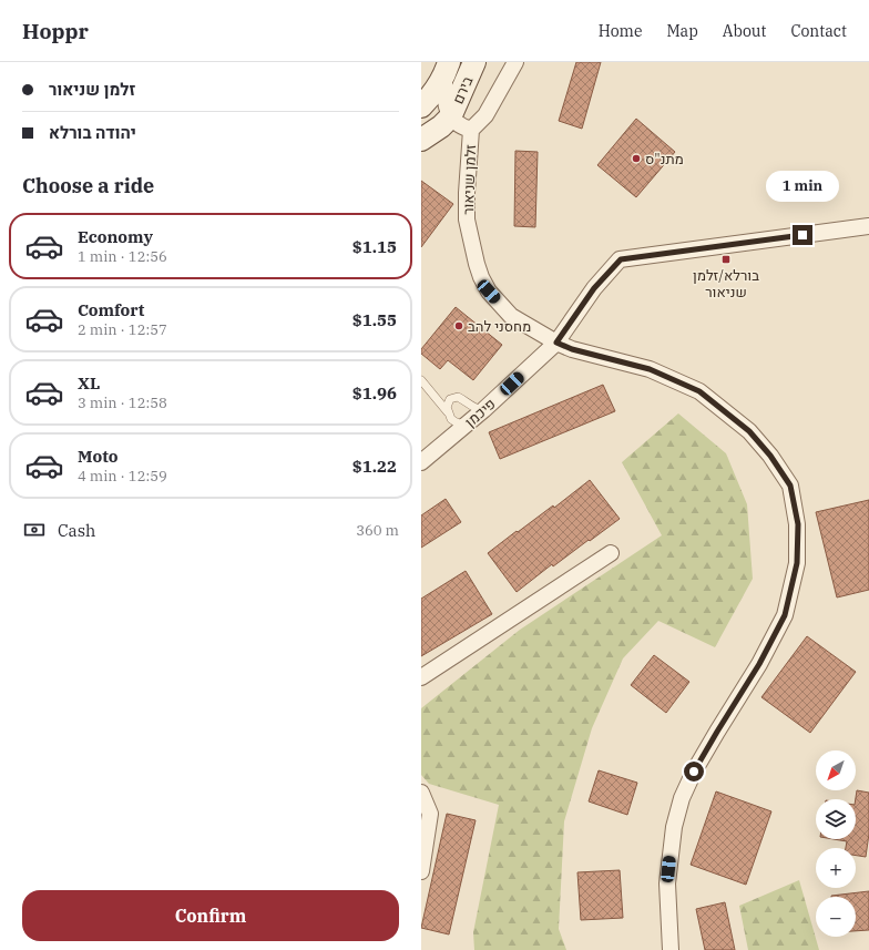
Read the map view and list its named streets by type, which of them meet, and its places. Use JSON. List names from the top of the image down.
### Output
{
  "streets": {
    "street": ["בירם", "זלמן שניאור", "פיכמן"]
  },
  "crossings": [
    ["זלמן שניאור", "פיכמן"]
  ],
  "places": {
    "other": ["מתנ\"ס", "מחסני להב"],
    "transit": ["בורלא/זלמן שניאור"]
  },
  "north": "bottom left",
  "page": {
    "header": "Hoppr",
    "nav": [
      "Home",
      "Map",
      "About",
      "Contact"
    ],
    "banner": ["זלמן שניאור", "יהודה בורלא"],
    "heading": "Choose a ride",
    "bubble": "1 min",
    "list": [
      {
        "name": "Economy",
        "note": "1 min · 12:56",
        "value": "$1.15"
      },
      {
        "name": "Comfort",
        "note": "2 min · 12:57",
        "value": "$1.55"
      },
      {
        "name": "XL",
        "note": "3 min · 12:58",
        "value": "$1.96"
      },
      {
        "name": "Moto",
        "note": "4 min · 12:59",
        "value": "$1.22"
      }
    ],
    "pay": ["Cash", "360 m"],
    "map_buttons": ["+", "−"],
    "buttons": "Confirm"
  }
}
